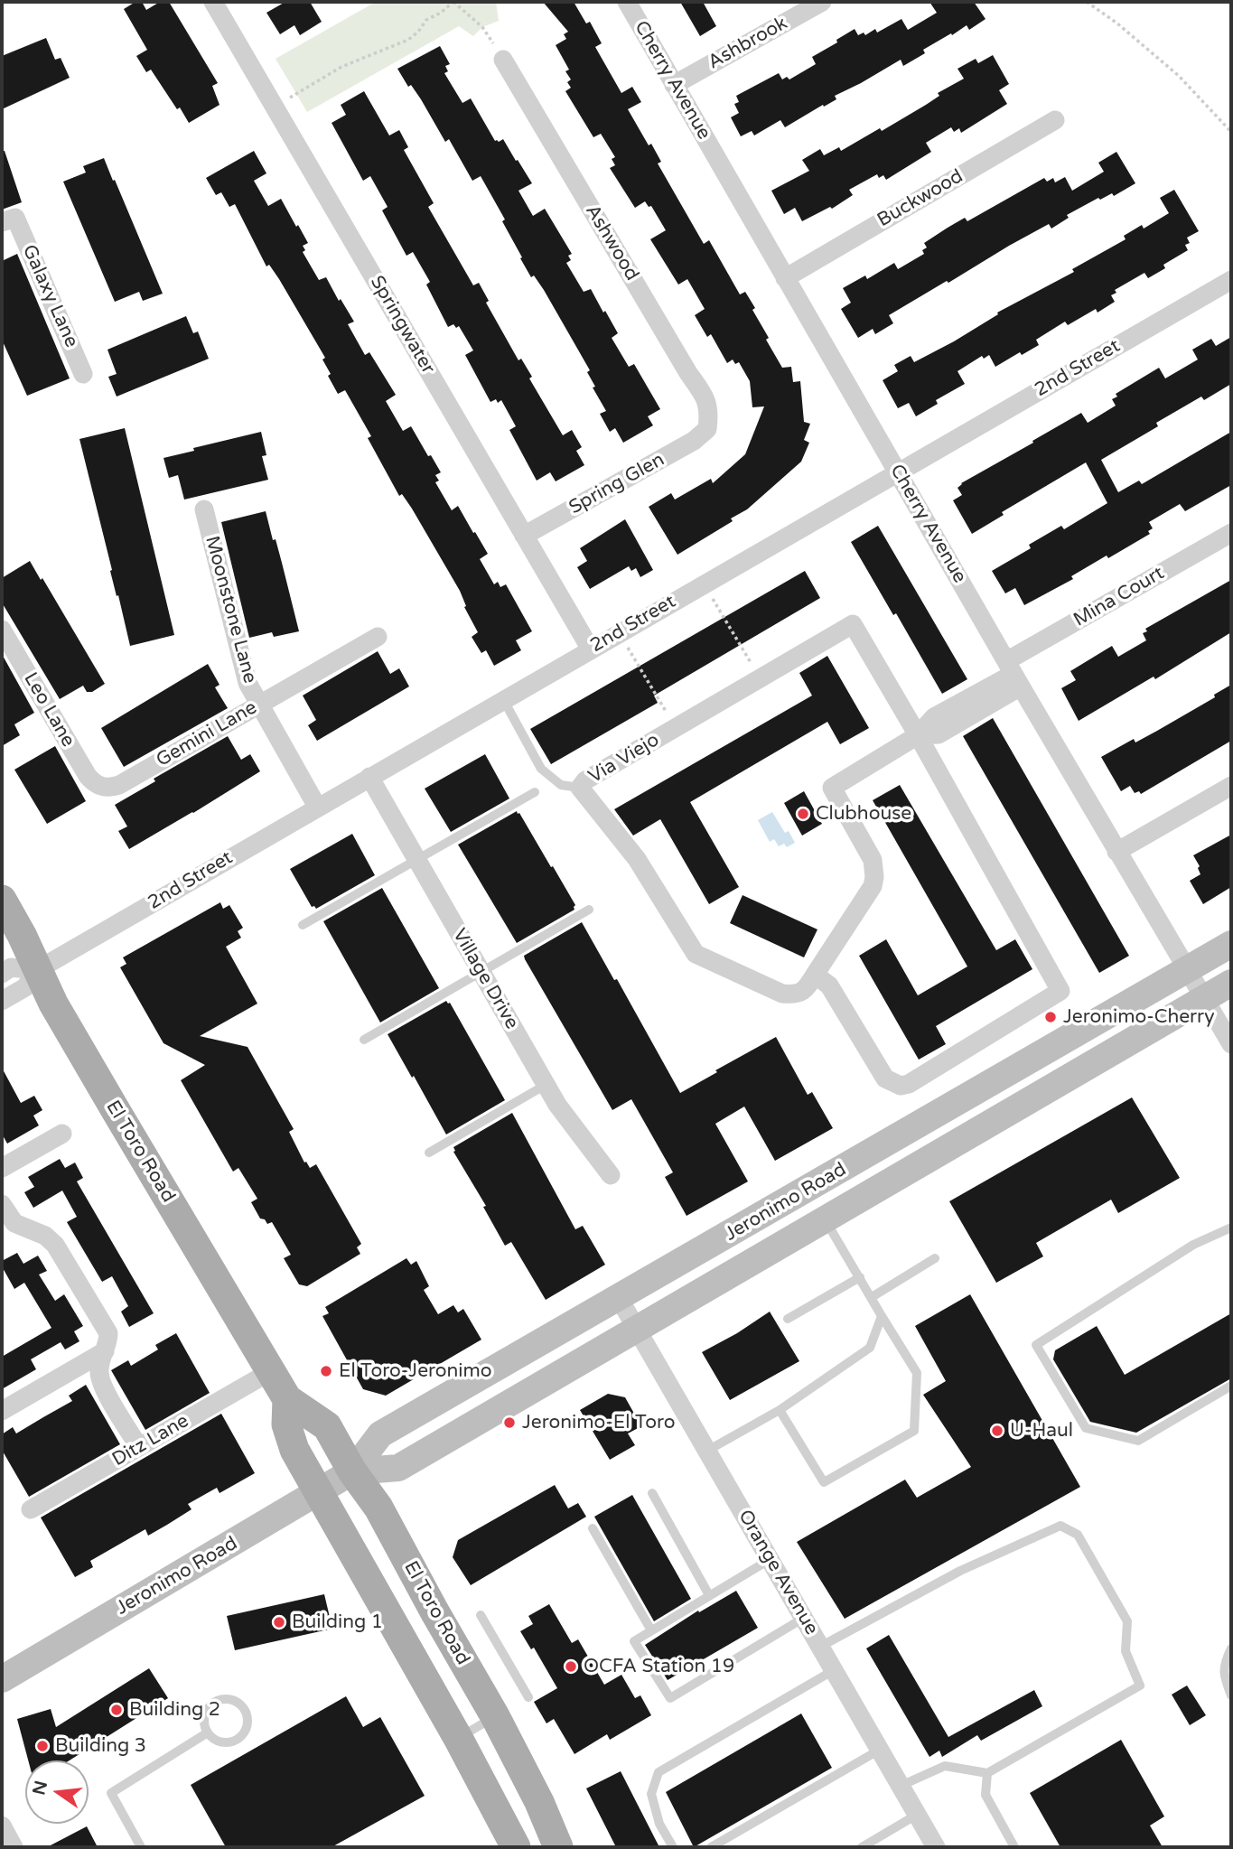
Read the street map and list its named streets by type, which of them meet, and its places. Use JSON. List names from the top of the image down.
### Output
{
  "streets": {
    "main road": ["El Toro Road", "Jeronimo Road"],
    "street": [
      "Ashbrook",
      "Cherry Avenue",
      "Buckwood",
      "Ashwood",
      "Galaxy Lane",
      "Springwater",
      "2nd Street",
      "Spring Glen",
      "Mina Court",
      "Moonstone Lane",
      "Leo Lane",
      "Gemini Lane",
      "Via Viejo",
      "Village Drive",
      "Ditz Lane",
      "Orange Avenue"
    ]
  },
  "crossings": [
    ["Ashbrook", "Cherry Avenue"],
    ["Cherry Avenue", "Buckwood"],
    ["Cherry Avenue", "2nd Street"],
    ["Cherry Avenue", "Mina Court"],
    ["Cherry Avenue", "Via Viejo"],
    ["Cherry Avenue", "Jeronimo Road"],
    ["Ashwood", "Spring Glen"],
    ["Springwater", "2nd Street"],
    ["Springwater", "Spring Glen"],
    ["2nd Street", "Moonstone Lane"],
    ["2nd Street", "Village Drive"],
    ["2nd Street", "El Toro Road"],
    ["Mina Court", "Via Viejo"],
    ["Moonstone Lane", "Gemini Lane"],
    ["Leo Lane", "Gemini Lane"],
    ["El Toro Road", "Jeronimo Road"],
    ["El Toro Road", "Ditz Lane"],
    ["Jeronimo Road", "Orange Avenue"]
  ],
  "places": [
    "Clubhouse",
    "Jeronimo-Cherry",
    "El Toro-Jeronimo",
    "Jeronimo-El Toro",
    "U-Haul",
    "Building 1",
    "OCFA Station 19",
    "Building 2",
    "Building 3"
  ],
  "north": "left"
}
